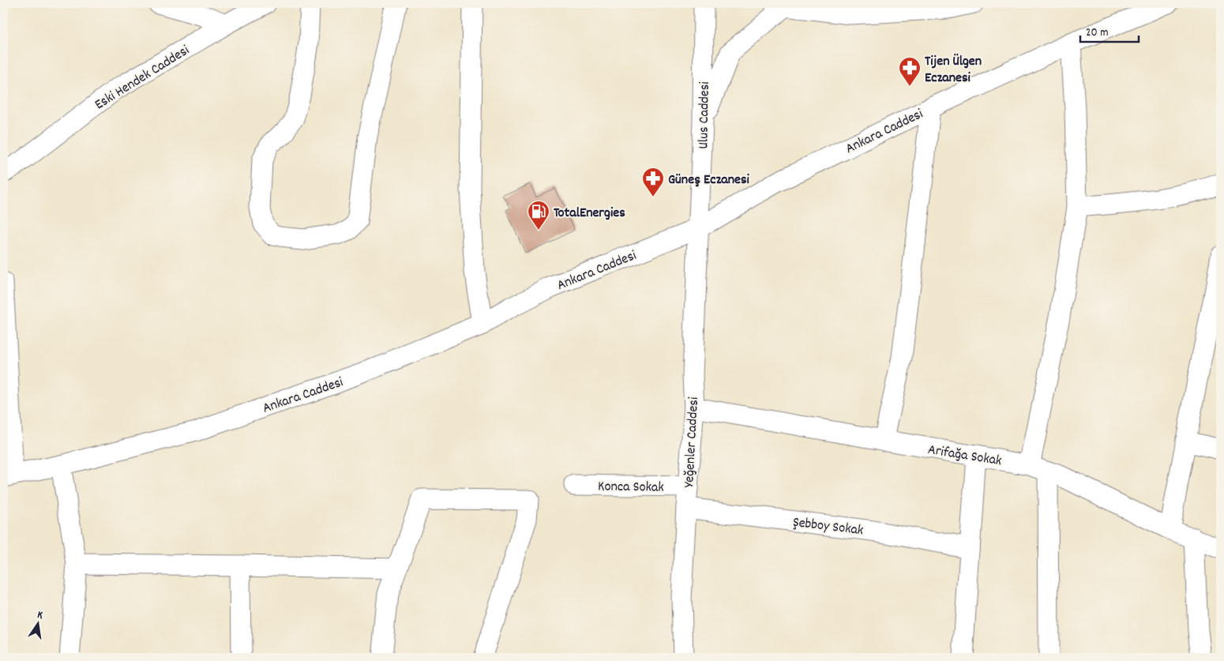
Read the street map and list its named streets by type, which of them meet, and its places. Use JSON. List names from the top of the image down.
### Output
{
  "streets": {
    "street": [
      "Eski Hendek Caddesi",
      "Ulus Caddesi",
      "Ankara Caddesi",
      "Yeğenler Caddesi",
      "Arifağa Sokak",
      "Konca Sokak",
      "Şebboy Sokak"
    ]
  },
  "crossings": [
    ["Ulus Caddesi", "Ankara Caddesi"],
    ["Ulus Caddesi", "Yeğenler Caddesi"],
    ["Ankara Caddesi", "Yeğenler Caddesi"],
    ["Yeğenler Caddesi", "Arifağa Sokak"],
    ["Yeğenler Caddesi", "Konca Sokak"],
    ["Yeğenler Caddesi", "Şebboy Sokak"]
  ],
  "places": {
    "pharmacy": ["Tijen Ülgen Eczanesi", "Güneş Eczanesi"],
    "fuel station": ["TotalEnergies"]
  },
  "scale_bar": "20 m",
  "north": "top"
}
